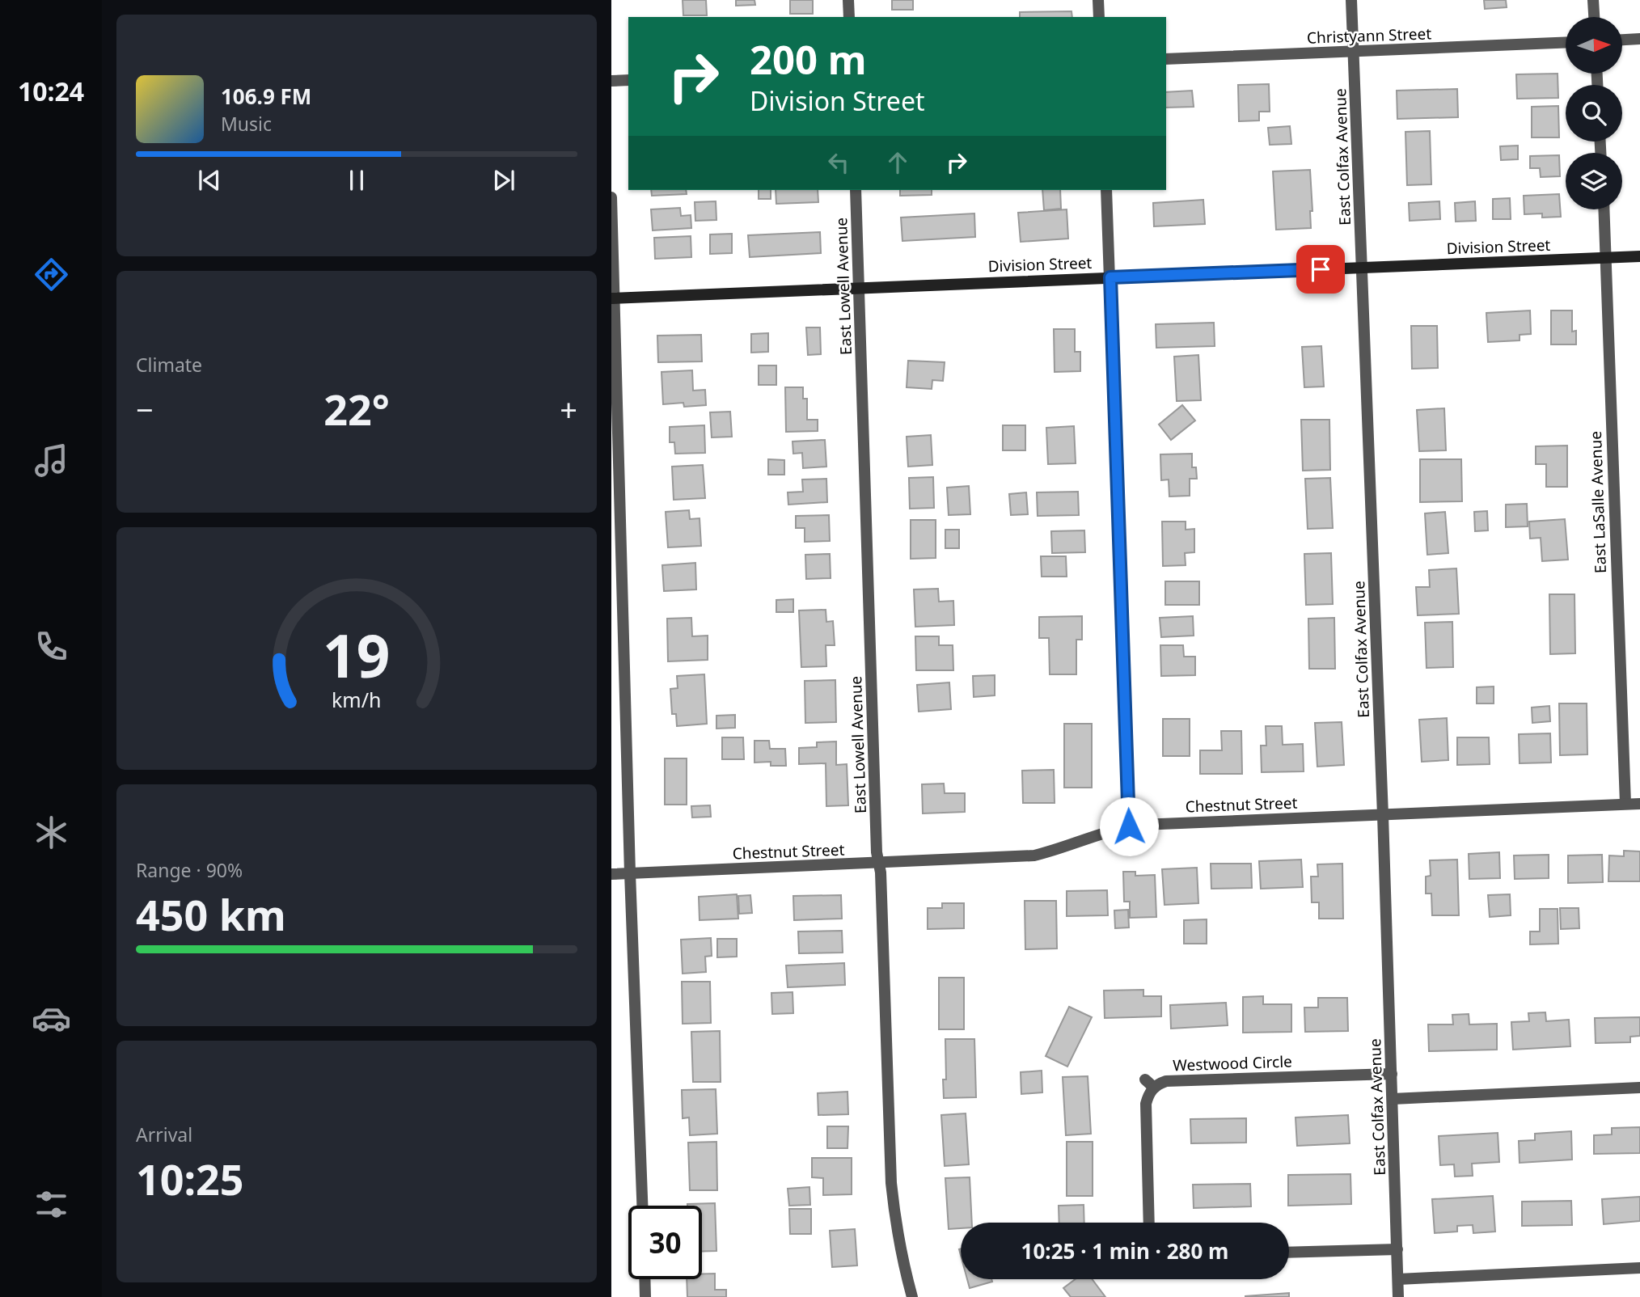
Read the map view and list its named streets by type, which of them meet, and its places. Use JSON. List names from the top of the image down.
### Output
{
  "streets": {
    "street": [
      "Christyann Street",
      "East Colfax Avenue",
      "Division Street",
      "East Lowell Avenue",
      "East LaSalle Avenue",
      "Chestnut Street",
      "Westwood Circle"
    ]
  },
  "crossings": [
    ["Christyann Street", "East Colfax Avenue"],
    ["East Colfax Avenue", "Division Street"],
    ["East Colfax Avenue", "Chestnut Street"],
    ["East Colfax Avenue", "Westwood Circle"],
    ["Division Street", "East Lowell Avenue"],
    ["Division Street", "East LaSalle Avenue"],
    ["East Lowell Avenue", "Chestnut Street"],
    ["East LaSalle Avenue", "Chestnut Street"]
  ],
  "north": "right",
  "page": {
    "tabs": "10:24",
    "turn": ["200 m", "Division Street"],
    "song": ["106.9 FM", "Music"],
    "tile": [
      "Climate",
      ["Range · 90%", "450 km"],
      ["Arrival", "10:25"]
    ],
    "heat": ["−", "22°", "+"],
    "limit": "30",
    "trip": "10:25 · 1 min · 280 m",
    "gauge": ["19", "km/h"]
  }
}
